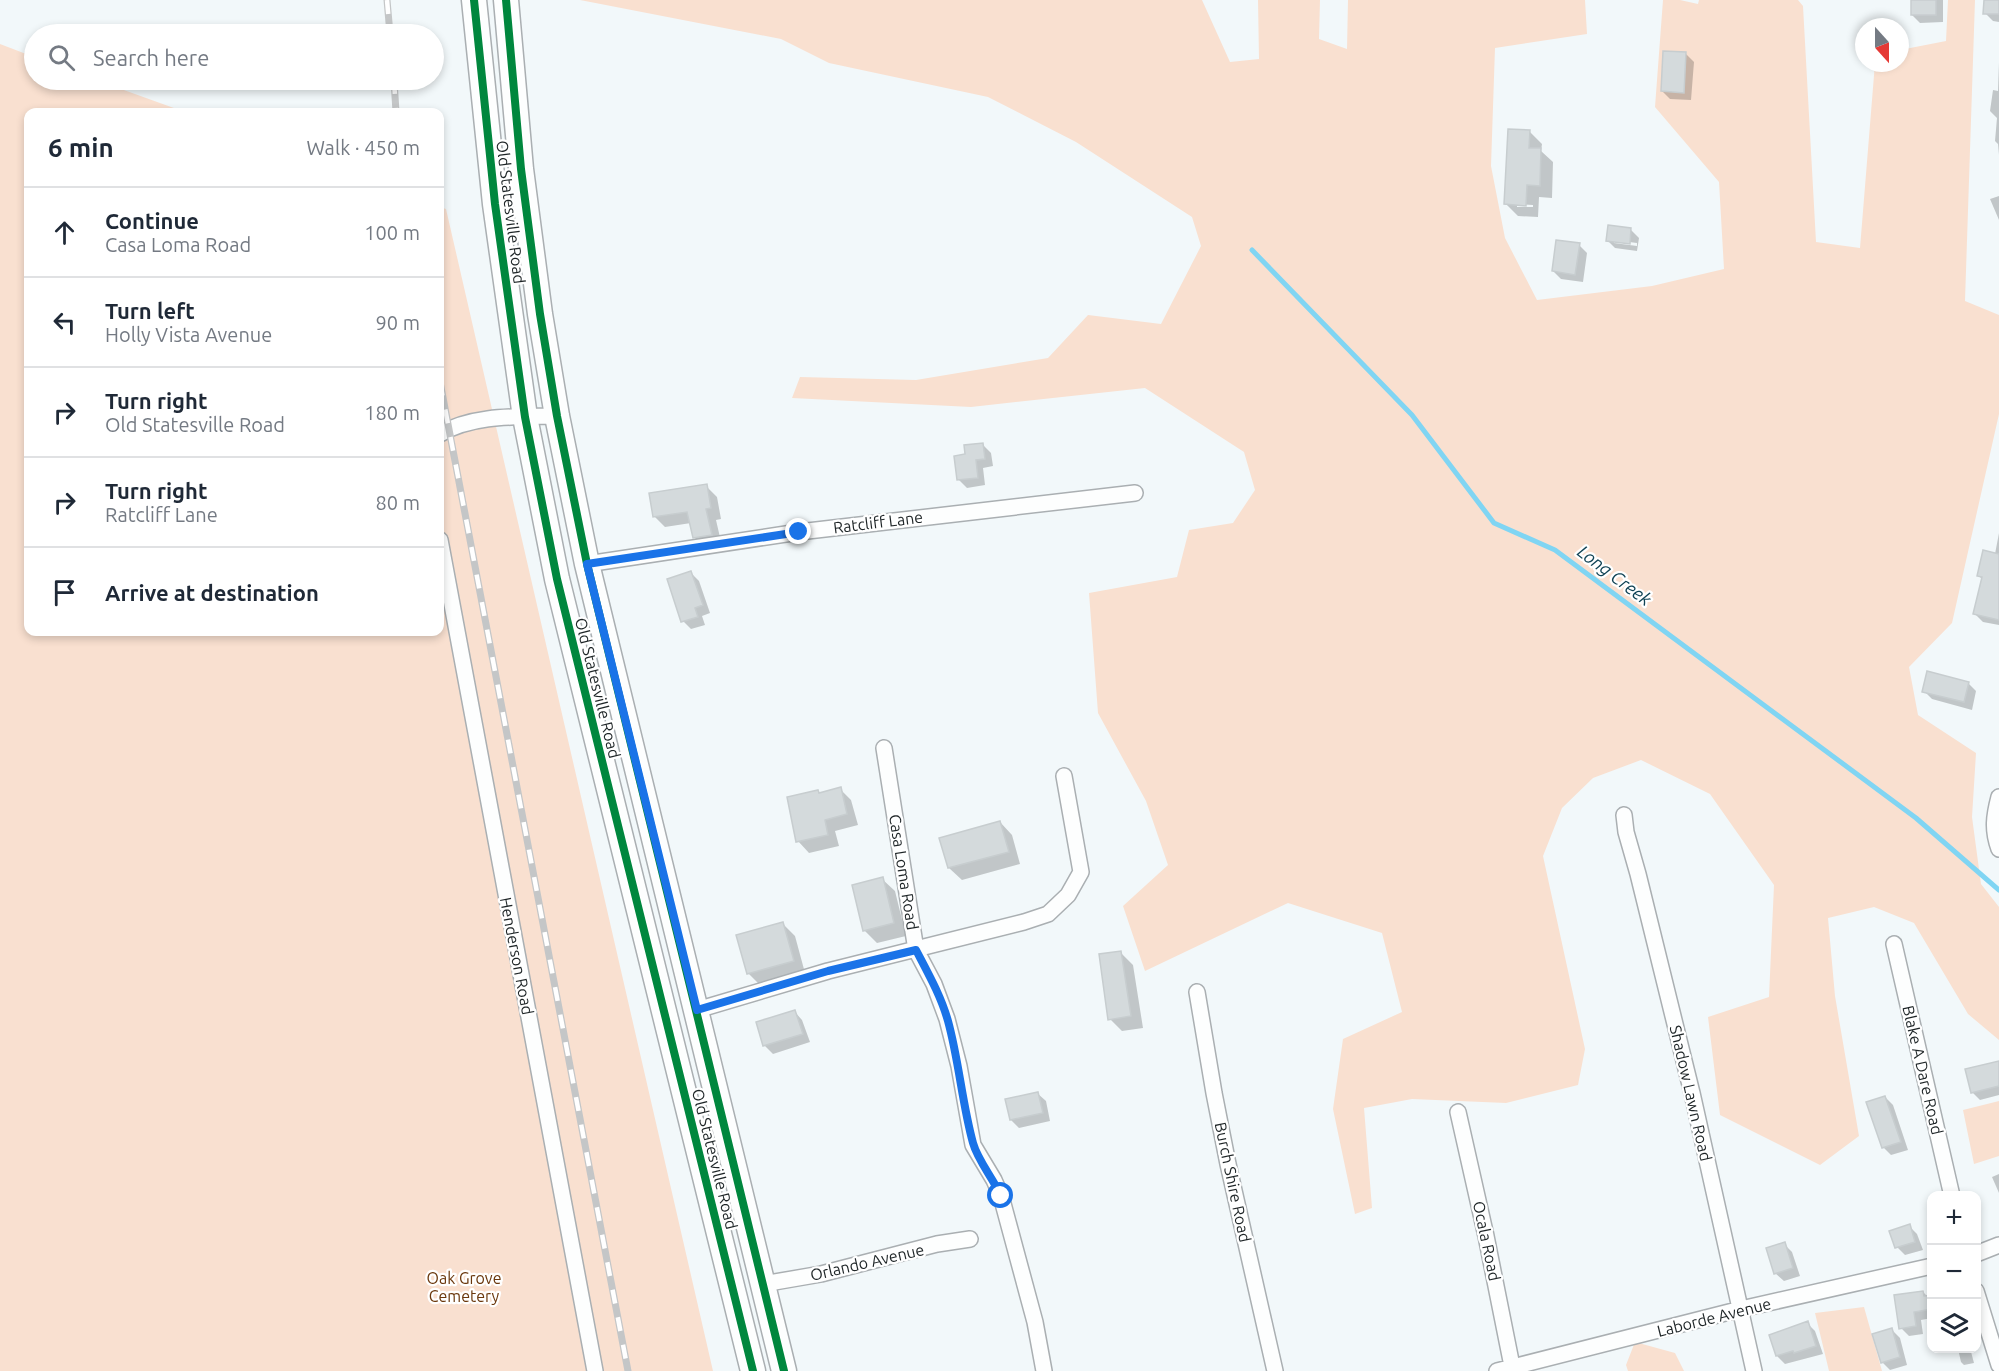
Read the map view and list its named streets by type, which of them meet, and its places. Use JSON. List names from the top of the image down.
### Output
{
  "streets": {
    "main road": ["Old Statesville Road"],
    "street": [
      "Ratcliff Lane",
      "Casa Loma Road",
      "Henderson Road",
      "Blake A Dare Road",
      "Shadow Lawn Road",
      "Burch Shire Road",
      "Ocala Road",
      "Orlando Avenue",
      "Laborde Avenue"
    ]
  },
  "crossings": [
    ["Old Statesville Road", "Ratcliff Lane"],
    ["Old Statesville Road", "Orlando Avenue"],
    ["Shadow Lawn Road", "Laborde Avenue"],
    ["Ocala Road", "Laborde Avenue"]
  ],
  "water": ["Long Creek"],
  "parks": ["Oak Grove Cemetery"],
  "north": "bottom",
  "page": {
    "search": "Search here",
    "heading": ["6 min", "Walk · 450 m"],
    "list": [
      ["Continue", "Casa Loma Road", "100 m"],
      ["Turn left", "Holly Vista Avenue", "90 m"],
      ["Turn right", "Old Statesville Road", "180 m"],
      ["Turn right", "Ratcliff Lane", "80 m"],
      "Arrive at destination"
    ],
    "map_buttons": ["+", "−"]
  }
}
